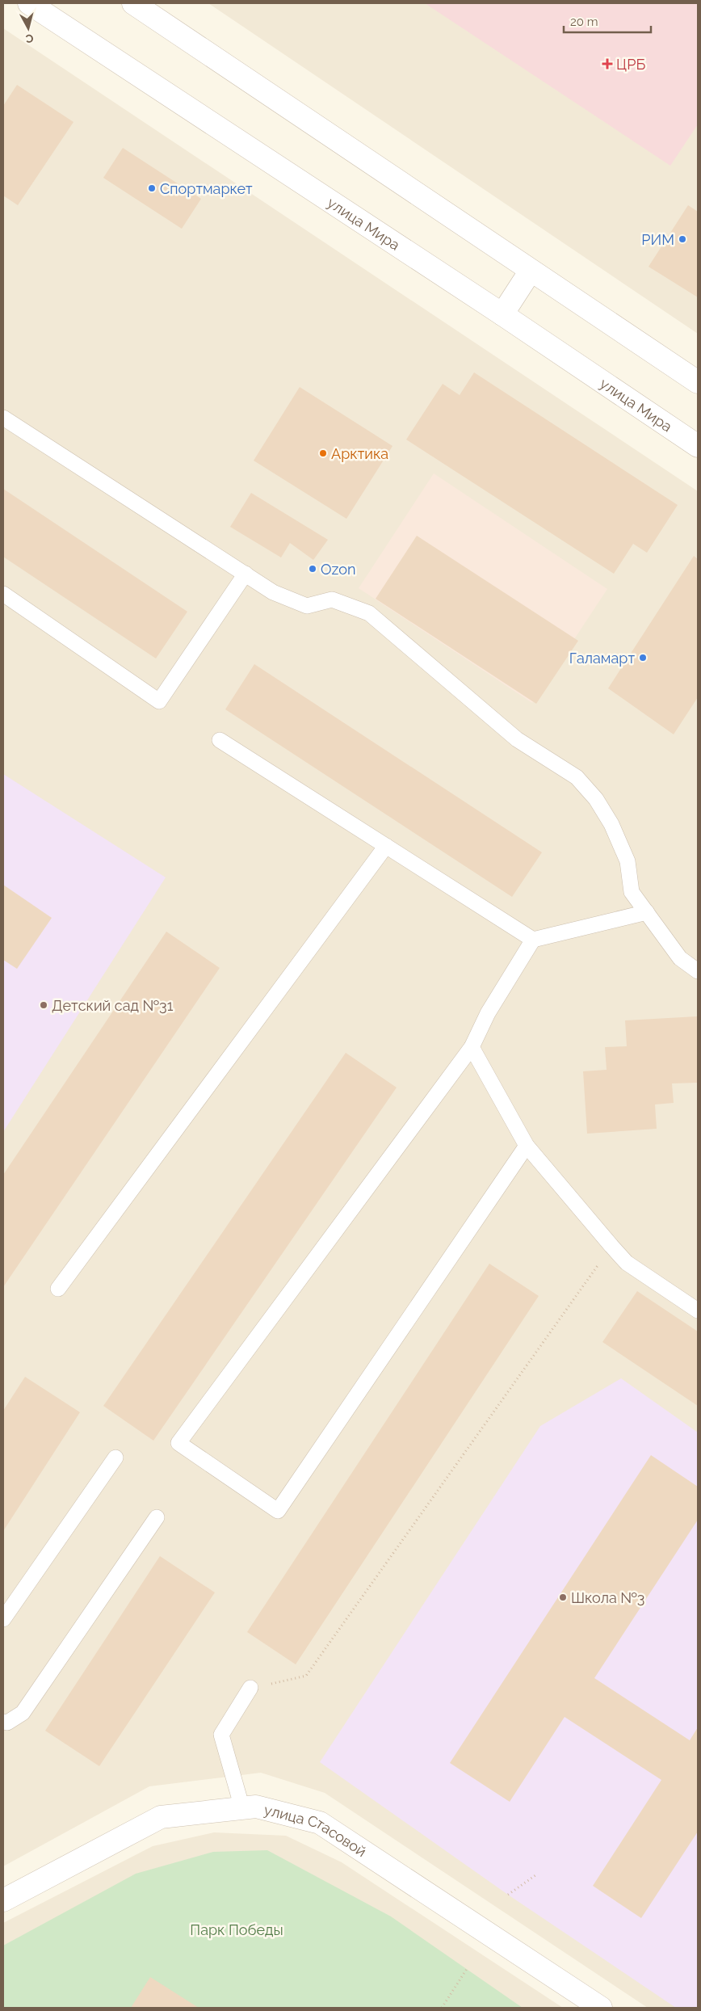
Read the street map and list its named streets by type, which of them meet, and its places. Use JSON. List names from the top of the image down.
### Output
{
  "streets": {
    "street": ["улица Мира", "улица Стасовой"]
  },
  "parks": ["Парк Победы"],
  "places": {
    "health": ["ЦРБ"],
    "other": [
      "Спортмаркет",
      "РИМ",
      "Арктика",
      "Ozon",
      "Галамарт",
      "Детский сад №31",
      "Школа №3"
    ]
  },
  "scale_bar": "20 m",
  "north": "bottom"
}
